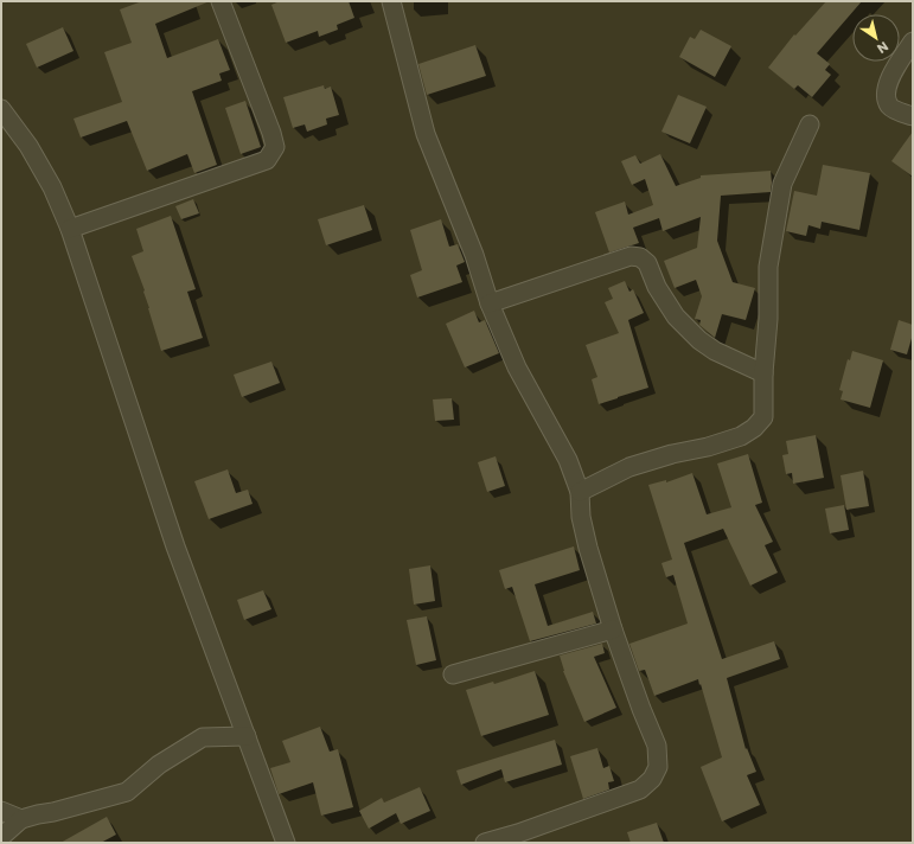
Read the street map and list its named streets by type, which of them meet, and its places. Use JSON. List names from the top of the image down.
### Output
{
  "north": "bottom right"
}
